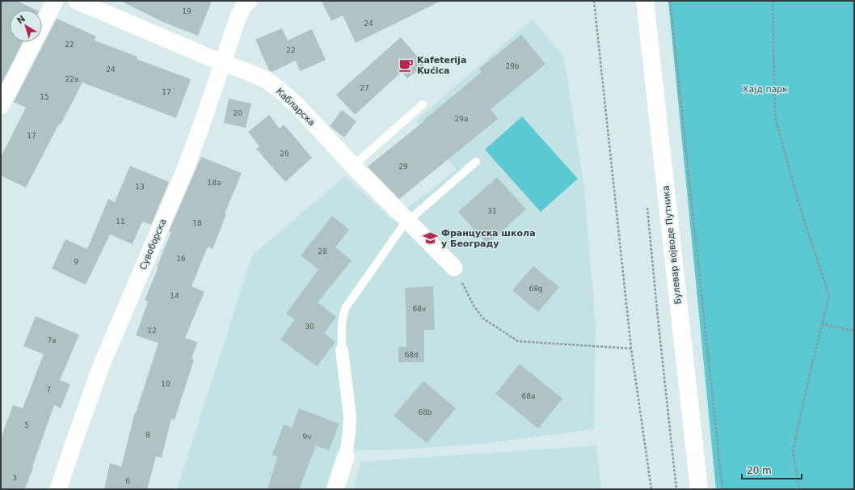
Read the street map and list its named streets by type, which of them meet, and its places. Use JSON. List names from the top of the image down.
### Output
{
  "streets": {
    "street": ["Кабларска", "Сувоборска", "Булевар војводе Путника"]
  },
  "crossings": [
    ["Кабларска", "Сувоборска"]
  ],
  "parks": ["Хајд парк"],
  "places": {
    "cafe": ["Kafeterija Kućica"],
    "school or university": ["Француска школа у Београду"]
  },
  "house_numbers": [
    "19",
    "24",
    "22",
    "22",
    "29b",
    "24",
    "22a",
    "27",
    "17",
    "15",
    "20",
    "29a",
    "17",
    "26",
    "29",
    "18a",
    "13",
    "31",
    "11",
    "18",
    "28",
    "16",
    "9",
    "68g",
    "14",
    "68v",
    "30",
    "12",
    "7a",
    "68d",
    "10",
    "7",
    "68a",
    "68b",
    "5",
    "8",
    "9v",
    "3",
    "6"
  ],
  "scale_bar": "20 m",
  "north": "top left"
}
